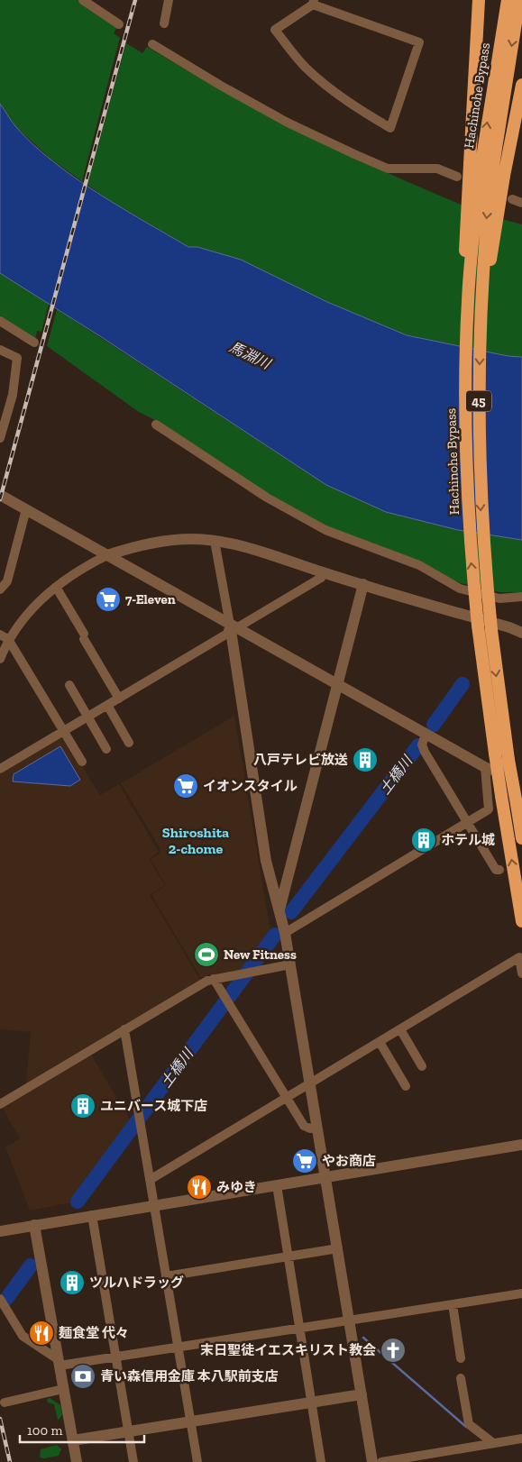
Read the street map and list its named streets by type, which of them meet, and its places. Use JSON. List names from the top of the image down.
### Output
{
  "streets": {
    "highway": ["Hachinohe Bypass", "45"]
  },
  "districts": ["Shiroshita 2-chome"],
  "water": ["馬淵川", "土橋川"],
  "places": {
    "supermarket": ["7-Eleven", "イオンスタイル", "やお商店"],
    "building": [
      "八戸テレビ放送",
      "ホテル城",
      "ユニバース城下店",
      "ツルハドラッグ"
    ],
    "sports": ["New Fitness"],
    "restaurant": ["みゆき", "麺食堂 代々"],
    "church": ["末日聖徒イエスキリスト教会"],
    "bank": ["青い森信用金庫 本八駅前支店"]
  },
  "scale_bar": "100 m"
}
